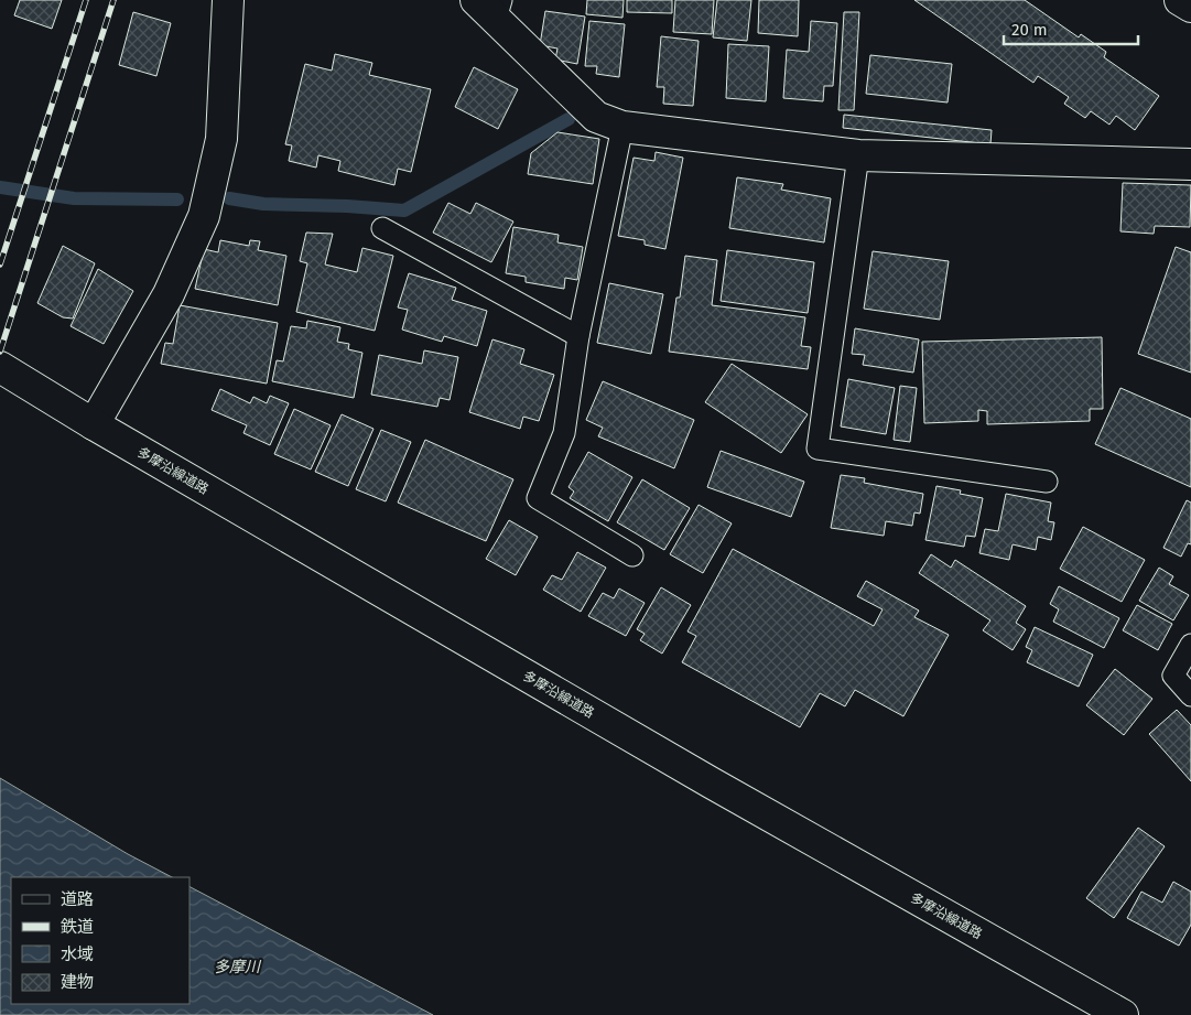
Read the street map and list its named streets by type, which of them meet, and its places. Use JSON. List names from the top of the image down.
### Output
{
  "streets": {
    "street": ["多摩沿線道路"]
  },
  "water": ["多摩川"],
  "legend": [
    "道路",
    "鉄道",
    "水域",
    "建物"
  ],
  "scale_bar": "20 m"
}
